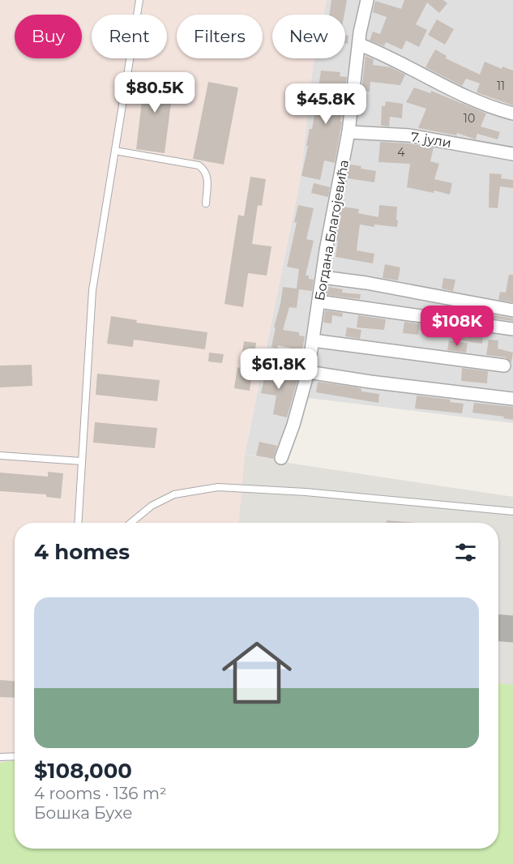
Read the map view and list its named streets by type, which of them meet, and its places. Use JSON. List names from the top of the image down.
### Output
{
  "streets": {
    "street": ["7. јули", "Богдана Благојевића"]
  },
  "crossings": [
    ["7. јули", "Богдана Благојевића"]
  ],
  "house_numbers": ["11", "10", "4"],
  "page": {
    "chip": [
      "Buy",
      "Rent",
      "Filters",
      "New"
    ],
    "price": [
      "$80.5K",
      "$45.8K",
      "$108K",
      "$61.8K"
    ],
    "heading": "4 homes",
    "list": [
      {
        "name": "$108,000",
        "note": "4 rooms · 136 m² · Бошка Бухе"
      }
    ]
  }
}
